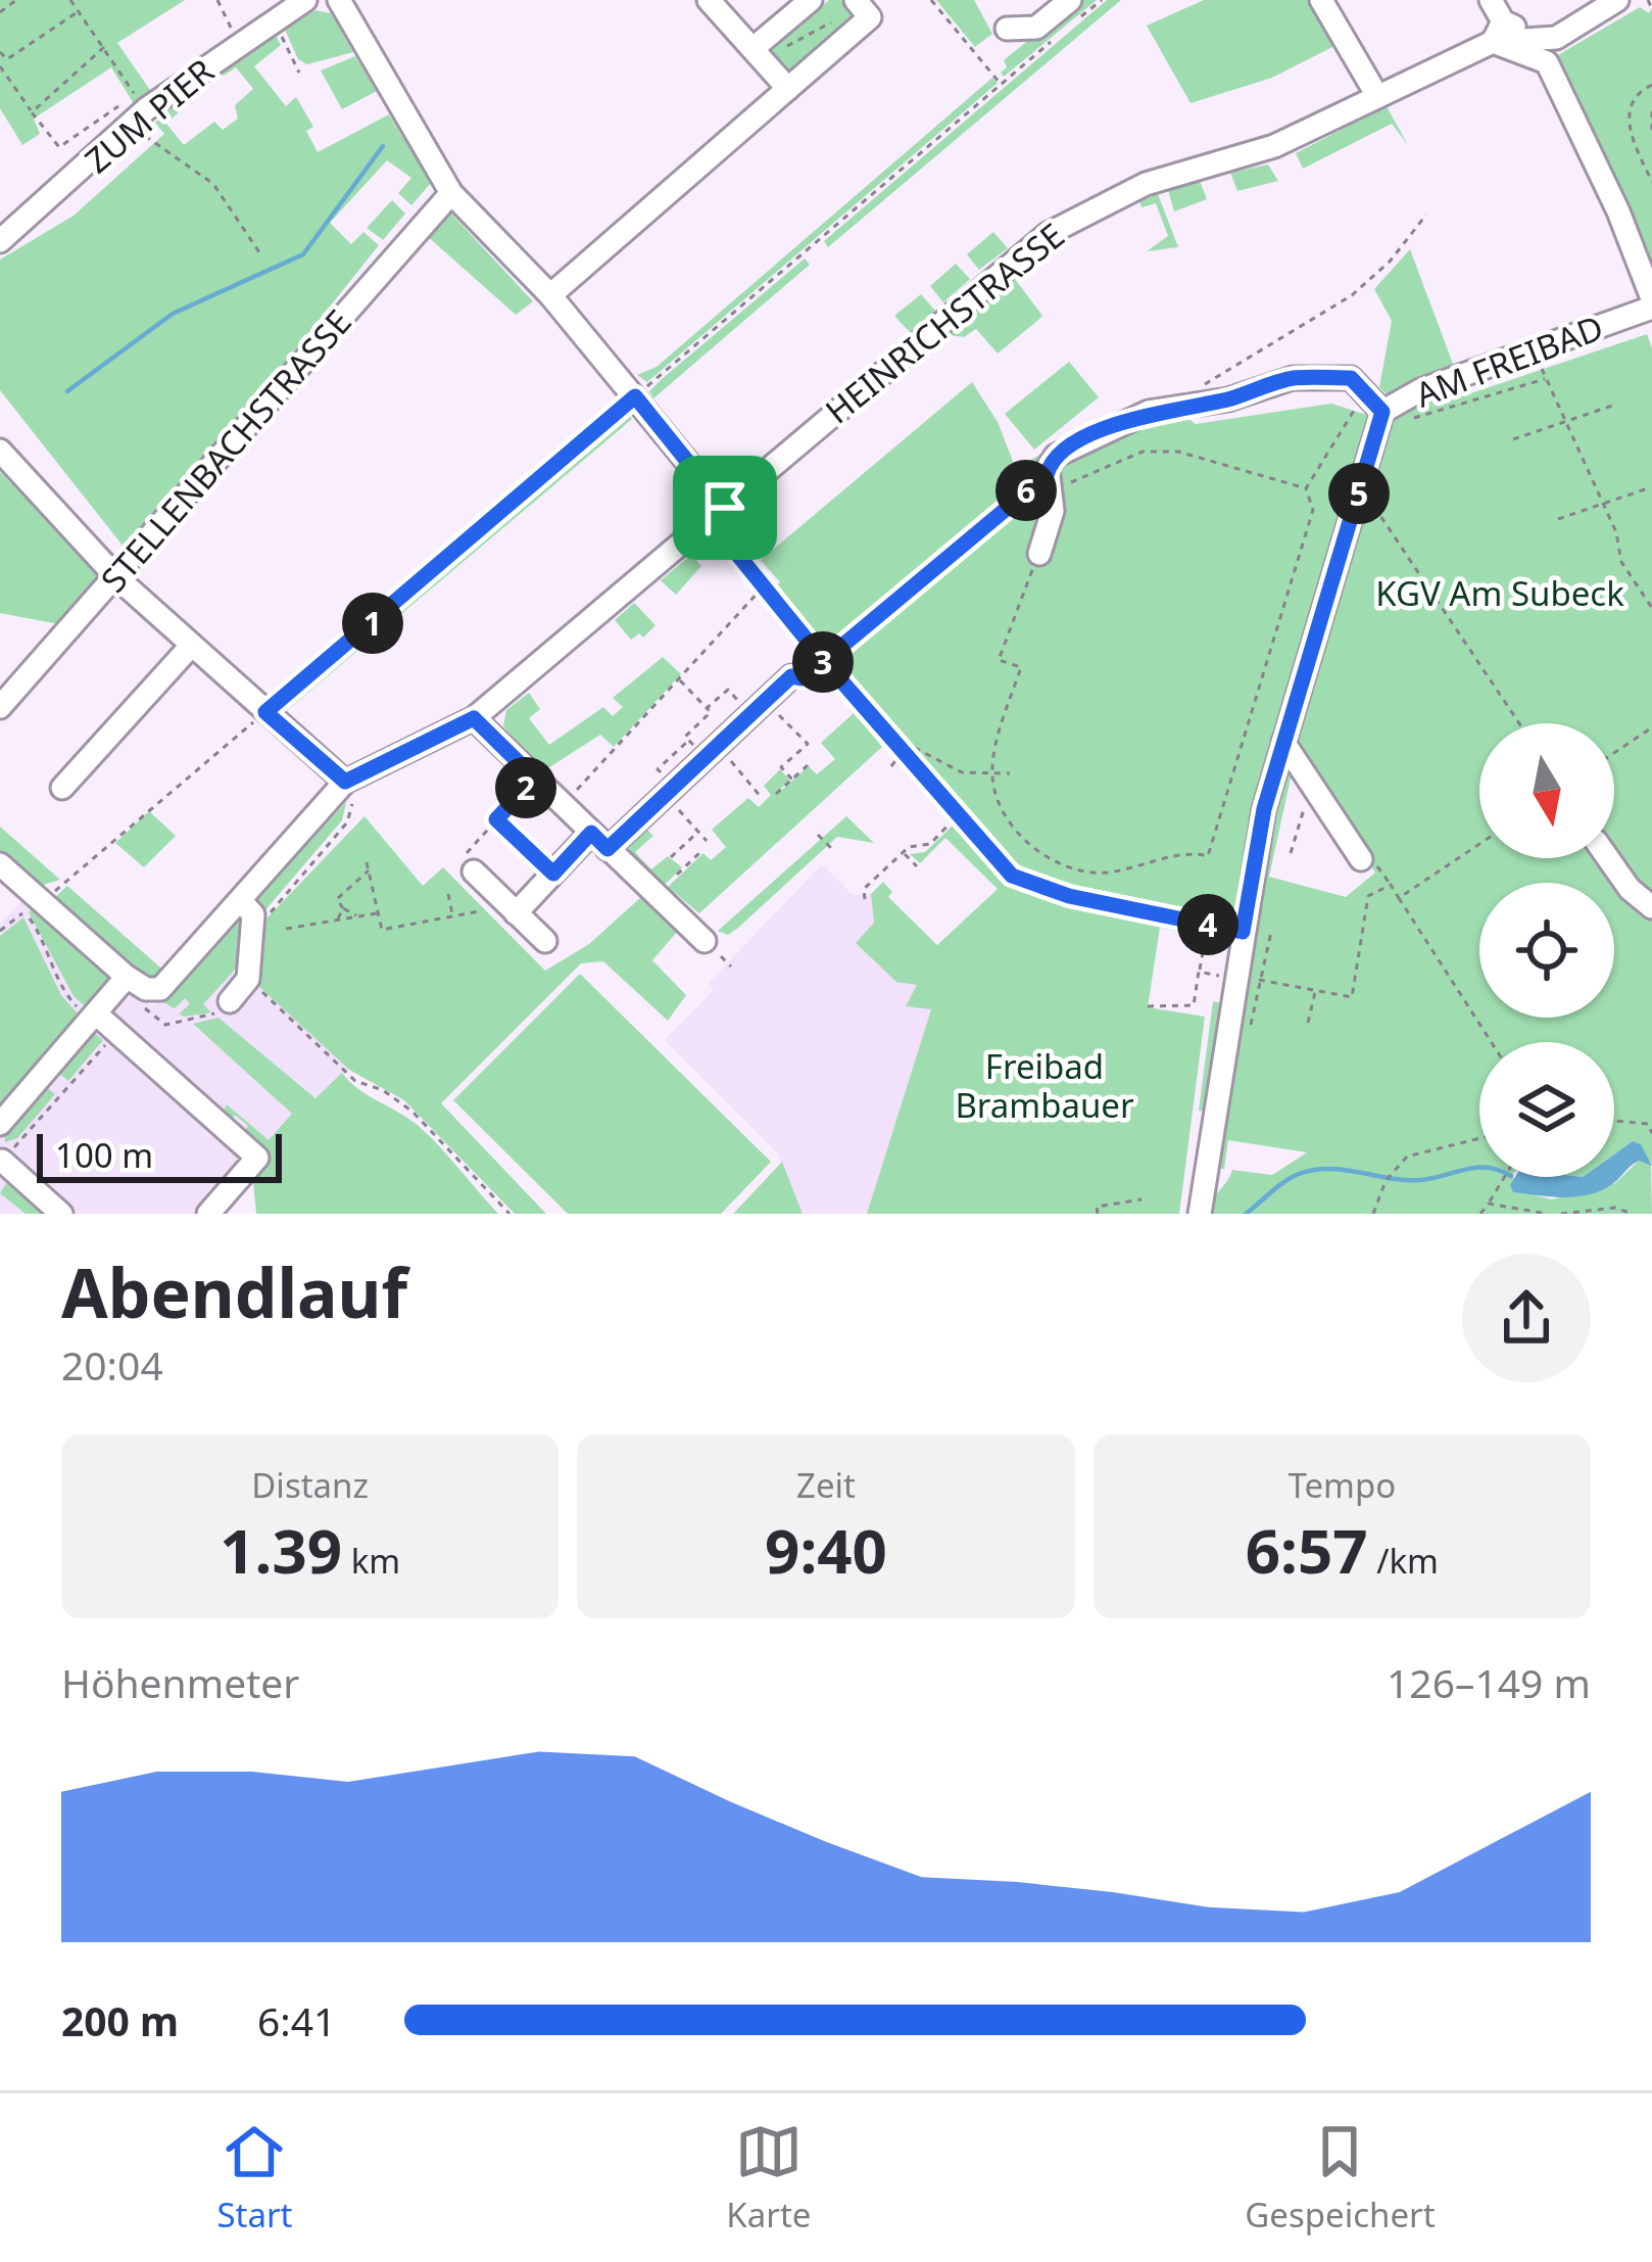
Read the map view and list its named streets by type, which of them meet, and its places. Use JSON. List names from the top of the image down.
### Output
{
  "streets": {
    "street": [
      "ZUM PIER",
      "HEINRICHSTRASSE",
      "AM FREIBAD",
      "STELLENBACHSTRASSE"
    ]
  },
  "parks": ["KGV Am Subeck", "Freibad Brambauer"],
  "scale_bar": "100 m",
  "north": "bottom",
  "page": {
    "pins": [
      "6",
      "5",
      "1",
      "3",
      "2",
      "4"
    ],
    "scale": "100 m",
    "heading": ["Abendlauf", "20:04"],
    "stats": [
      ["Distanz", "1.39 km"],
      ["Zeit", "9:40"],
      ["Tempo", "6:57 /km"]
    ],
    "chart": ["Höhenmeter", "126–149 m"],
    "list": [
      {
        "name": "200 m",
        "note": "6:41"
      }
    ],
    "tabs": ["Start", "Karte", "Gespeichert"]
  }
}
